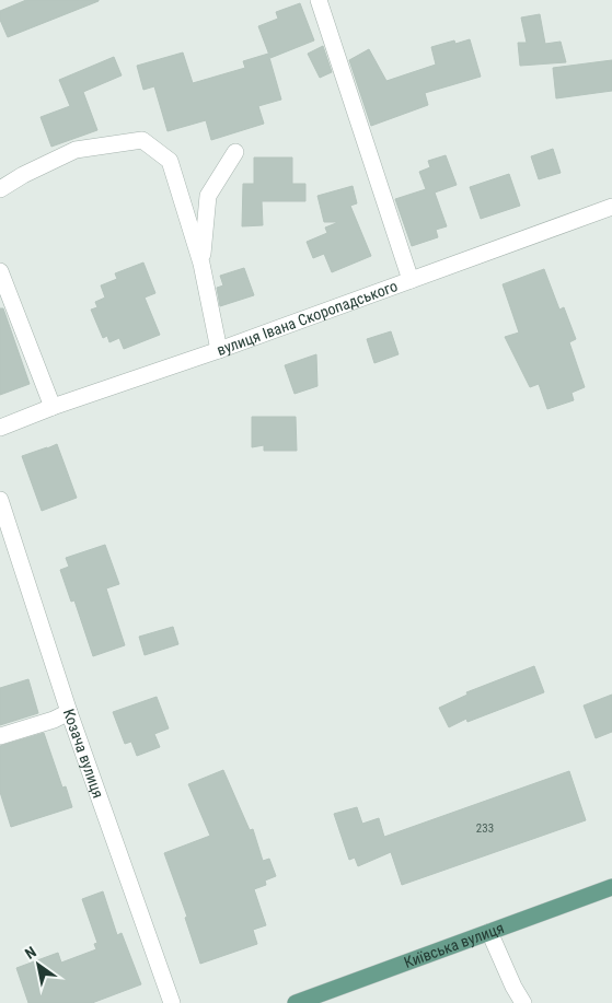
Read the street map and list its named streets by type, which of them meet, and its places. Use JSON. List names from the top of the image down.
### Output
{
  "streets": {
    "main road": ["Київська вулиця"],
    "street": ["вулиця Івана Скоропадського", "Козача вулиця"]
  },
  "house_numbers": ["233"],
  "north": "top left"
}
